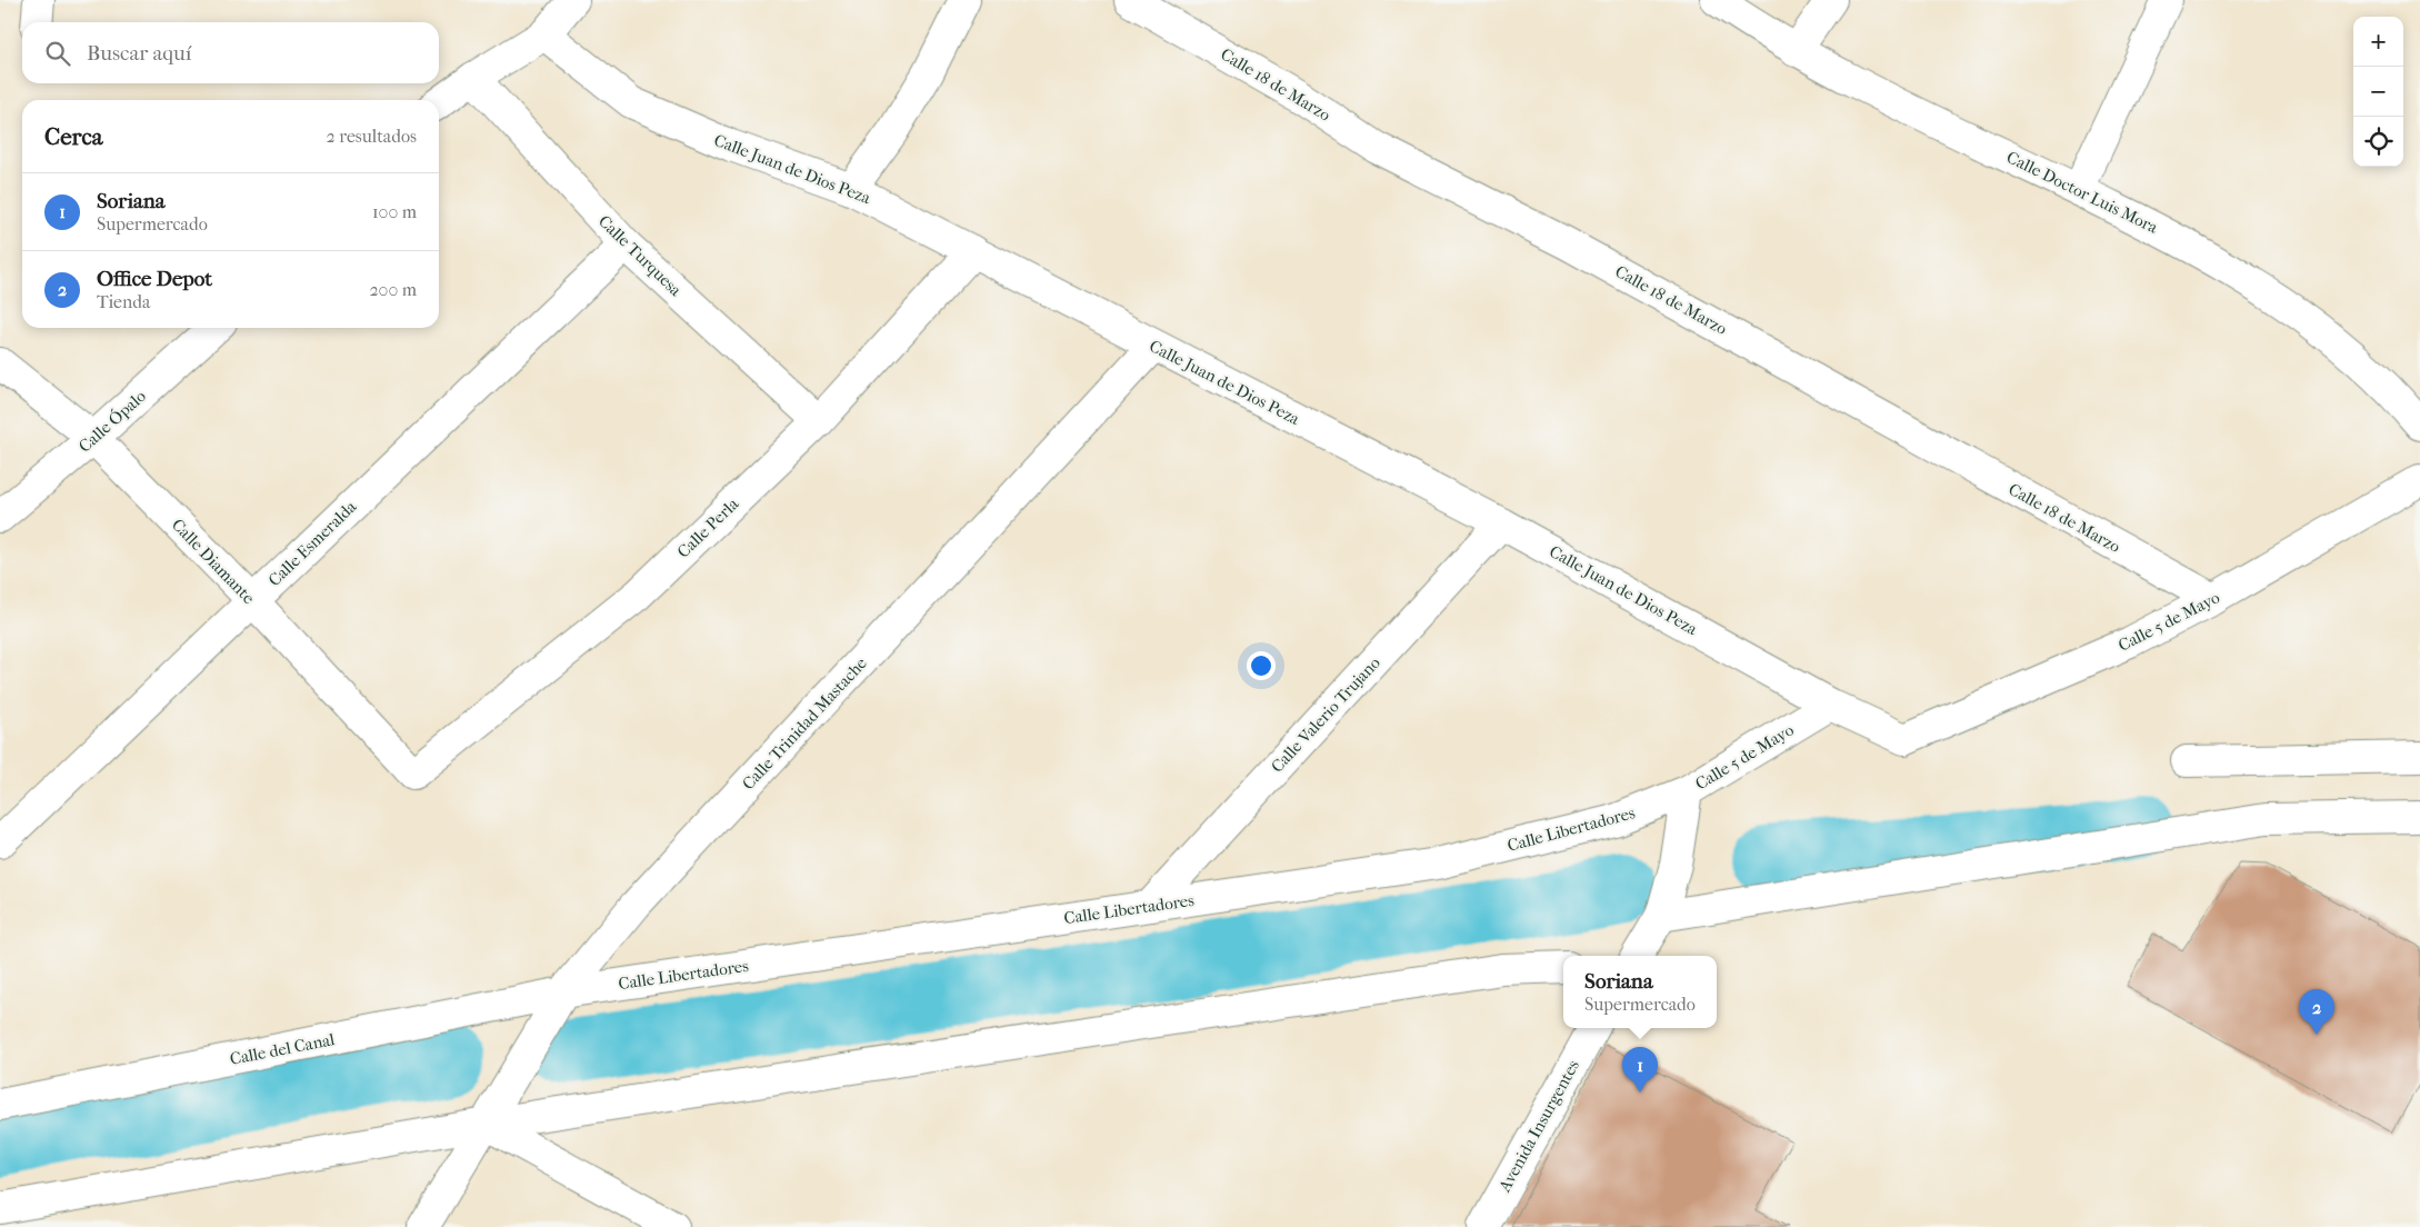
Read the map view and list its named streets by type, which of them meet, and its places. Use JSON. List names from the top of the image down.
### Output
{
  "streets": {
    "street": [
      "Calle 18 de Marzo",
      "Calle Juan de Dios Peza",
      "Calle Doctor Luis Mora",
      "Calle Turquesa",
      "Calle Ópalo",
      "Calle Perla",
      "Calle Esmeralda",
      "Calle Diamante",
      "Calle 5 de Mayo",
      "Calle Valerio Trujano",
      "Calle Trinidad Mastache",
      "Calle Libertadores",
      "Calle del Canal",
      "Avenida Insurgentes"
    ]
  },
  "crossings": [
    ["Calle 18 de Marzo", "Calle 5 de Mayo"],
    ["Calle Juan de Dios Peza", "Calle Perla"],
    ["Calle Juan de Dios Peza", "Calle 5 de Mayo"],
    ["Calle Juan de Dios Peza", "Calle Valerio Trujano"],
    ["Calle Juan de Dios Peza", "Calle Trinidad Mastache"],
    ["Calle Turquesa", "Calle Perla"],
    ["Calle Turquesa", "Calle Esmeralda"],
    ["Calle Ópalo", "Calle Diamante"],
    ["Calle Perla", "Calle Diamante"],
    ["Calle Esmeralda", "Calle Diamante"],
    ["Calle 5 de Mayo", "Calle Libertadores"],
    ["Calle Valerio Trujano", "Calle Libertadores"],
    ["Calle Trinidad Mastache", "Calle Libertadores"],
    ["Calle Trinidad Mastache", "Calle del Canal"],
    ["Calle Libertadores", "Calle del Canal"]
  ],
  "page": {
    "map_buttons": ["+", "−"],
    "search": "Buscar aquí",
    "heading": ["Cerca", "2 resultados"],
    "list": [
      {
        "mark": "1",
        "name": "Soriana",
        "note": "Supermercado",
        "value": "100 m"
      },
      {
        "mark": "2",
        "name": "Office Depot",
        "note": "Tienda",
        "value": "200 m"
      }
    ],
    "popup": ["Soriana", "Supermercado"],
    "pins": ["2", "1"]
  }
}
